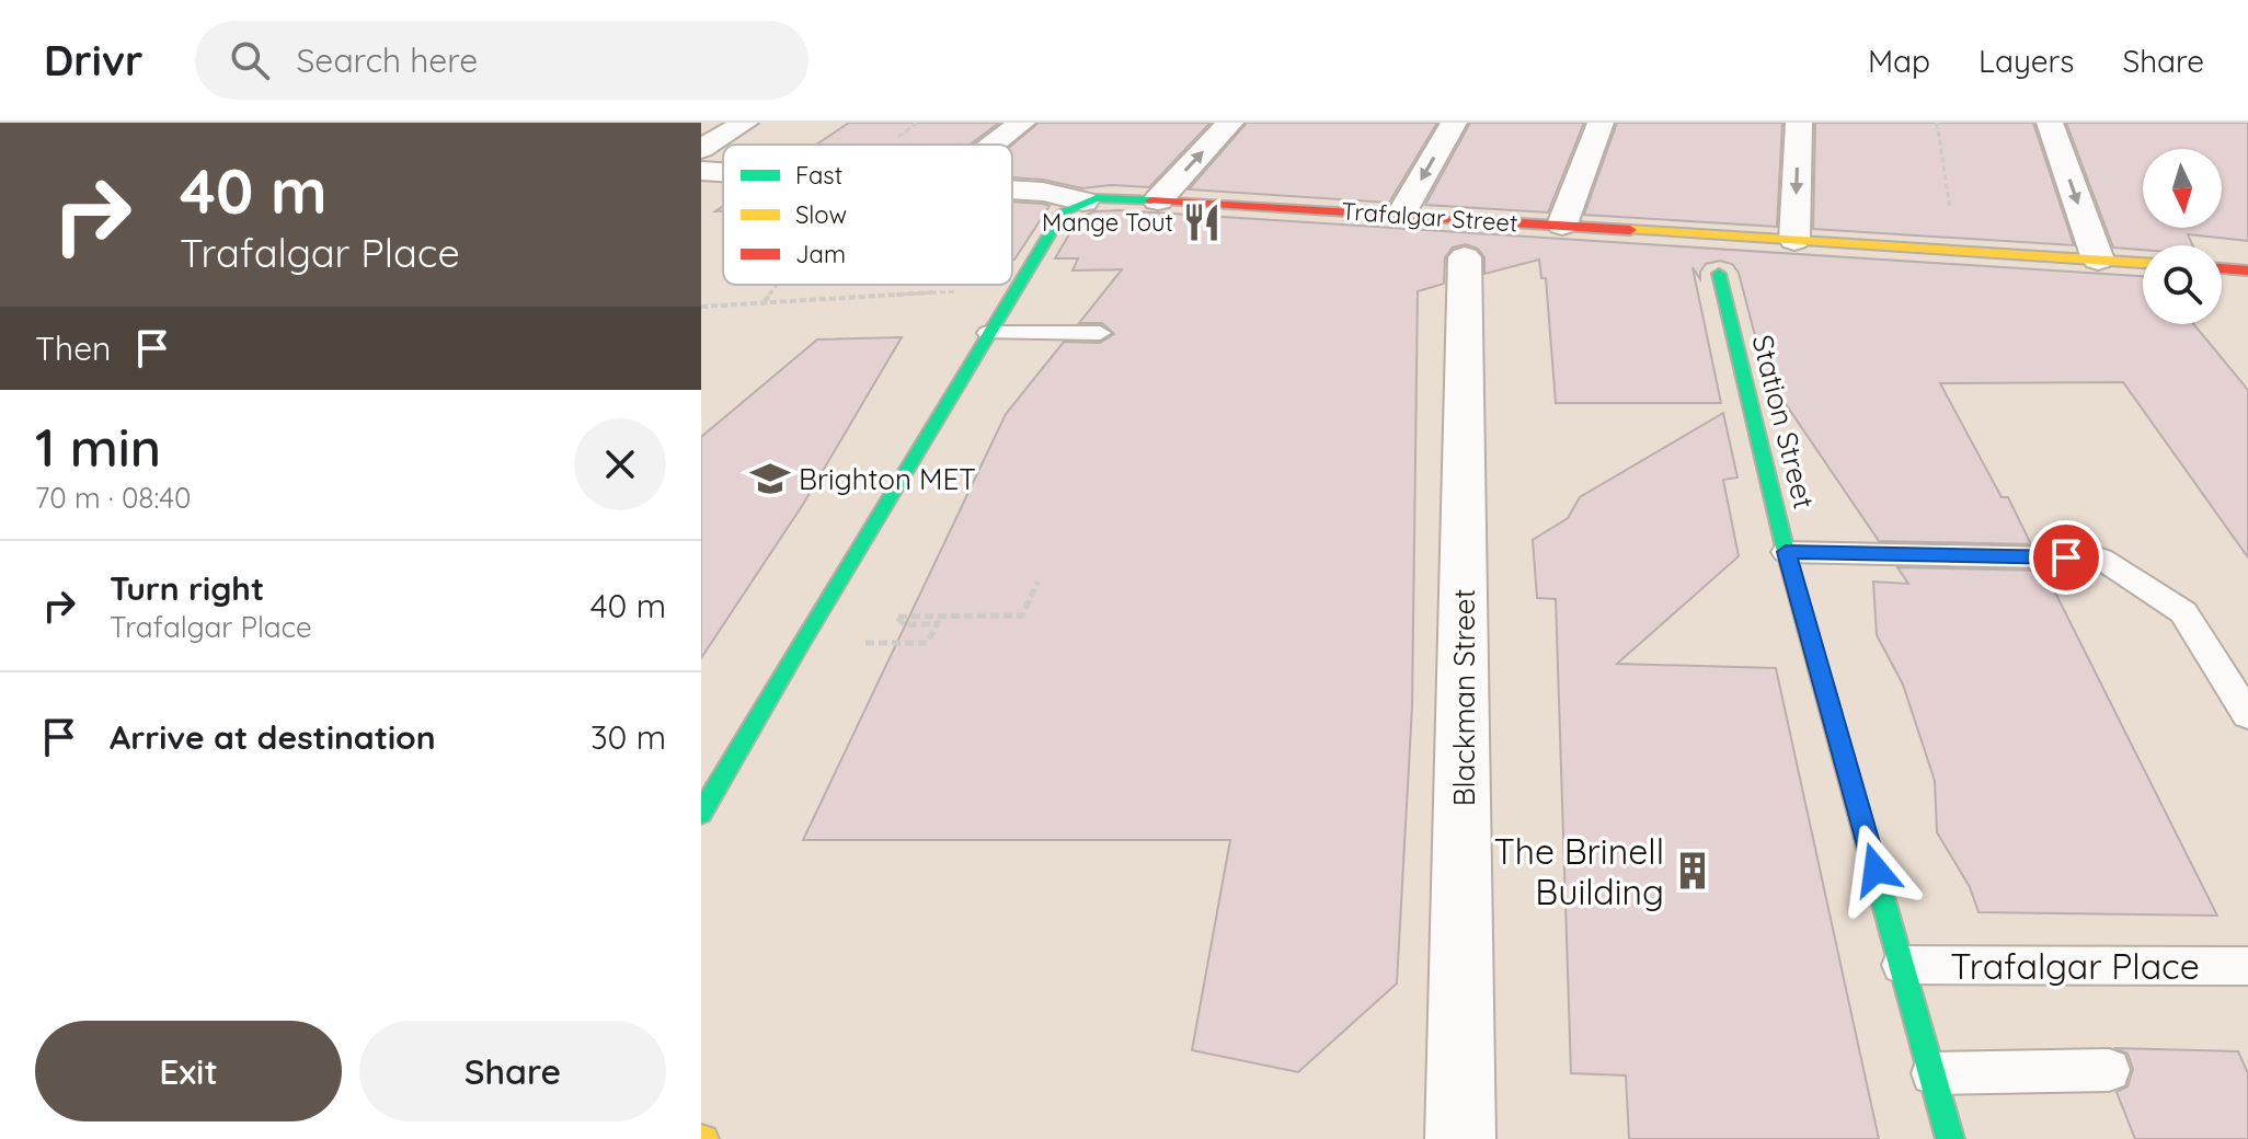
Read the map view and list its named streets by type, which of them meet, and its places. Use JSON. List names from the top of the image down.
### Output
{
  "streets": {
    "street": ["Trafalgar Street", "Station Street", "Blackman Street"],
    "lane": ["Trafalgar Place"]
  },
  "crossings": [
    ["Station Street", "Trafalgar Place"]
  ],
  "places": {
    "restaurant": ["Mange Tout"],
    "school or university": ["Brighton MET"],
    "building": ["The Brinell Building"]
  },
  "legend": ["Fast", "Slow", "Jam"],
  "north": "bottom",
  "page": {
    "header": "Drivr",
    "search": "Search here",
    "nav": ["Map", "Layers", "Share"],
    "turn": ["40 m", "Trafalgar Place"],
    "then": "Then",
    "heading": ["1 min", "70 m · 08:40"],
    "list": [
      {
        "name": "Turn right",
        "note": "Trafalgar Place",
        "value": "40 m"
      },
      {
        "name": "Arrive at destination",
        "value": "30 m"
      }
    ],
    "buttons": ["Exit", "Share"]
  }
}
